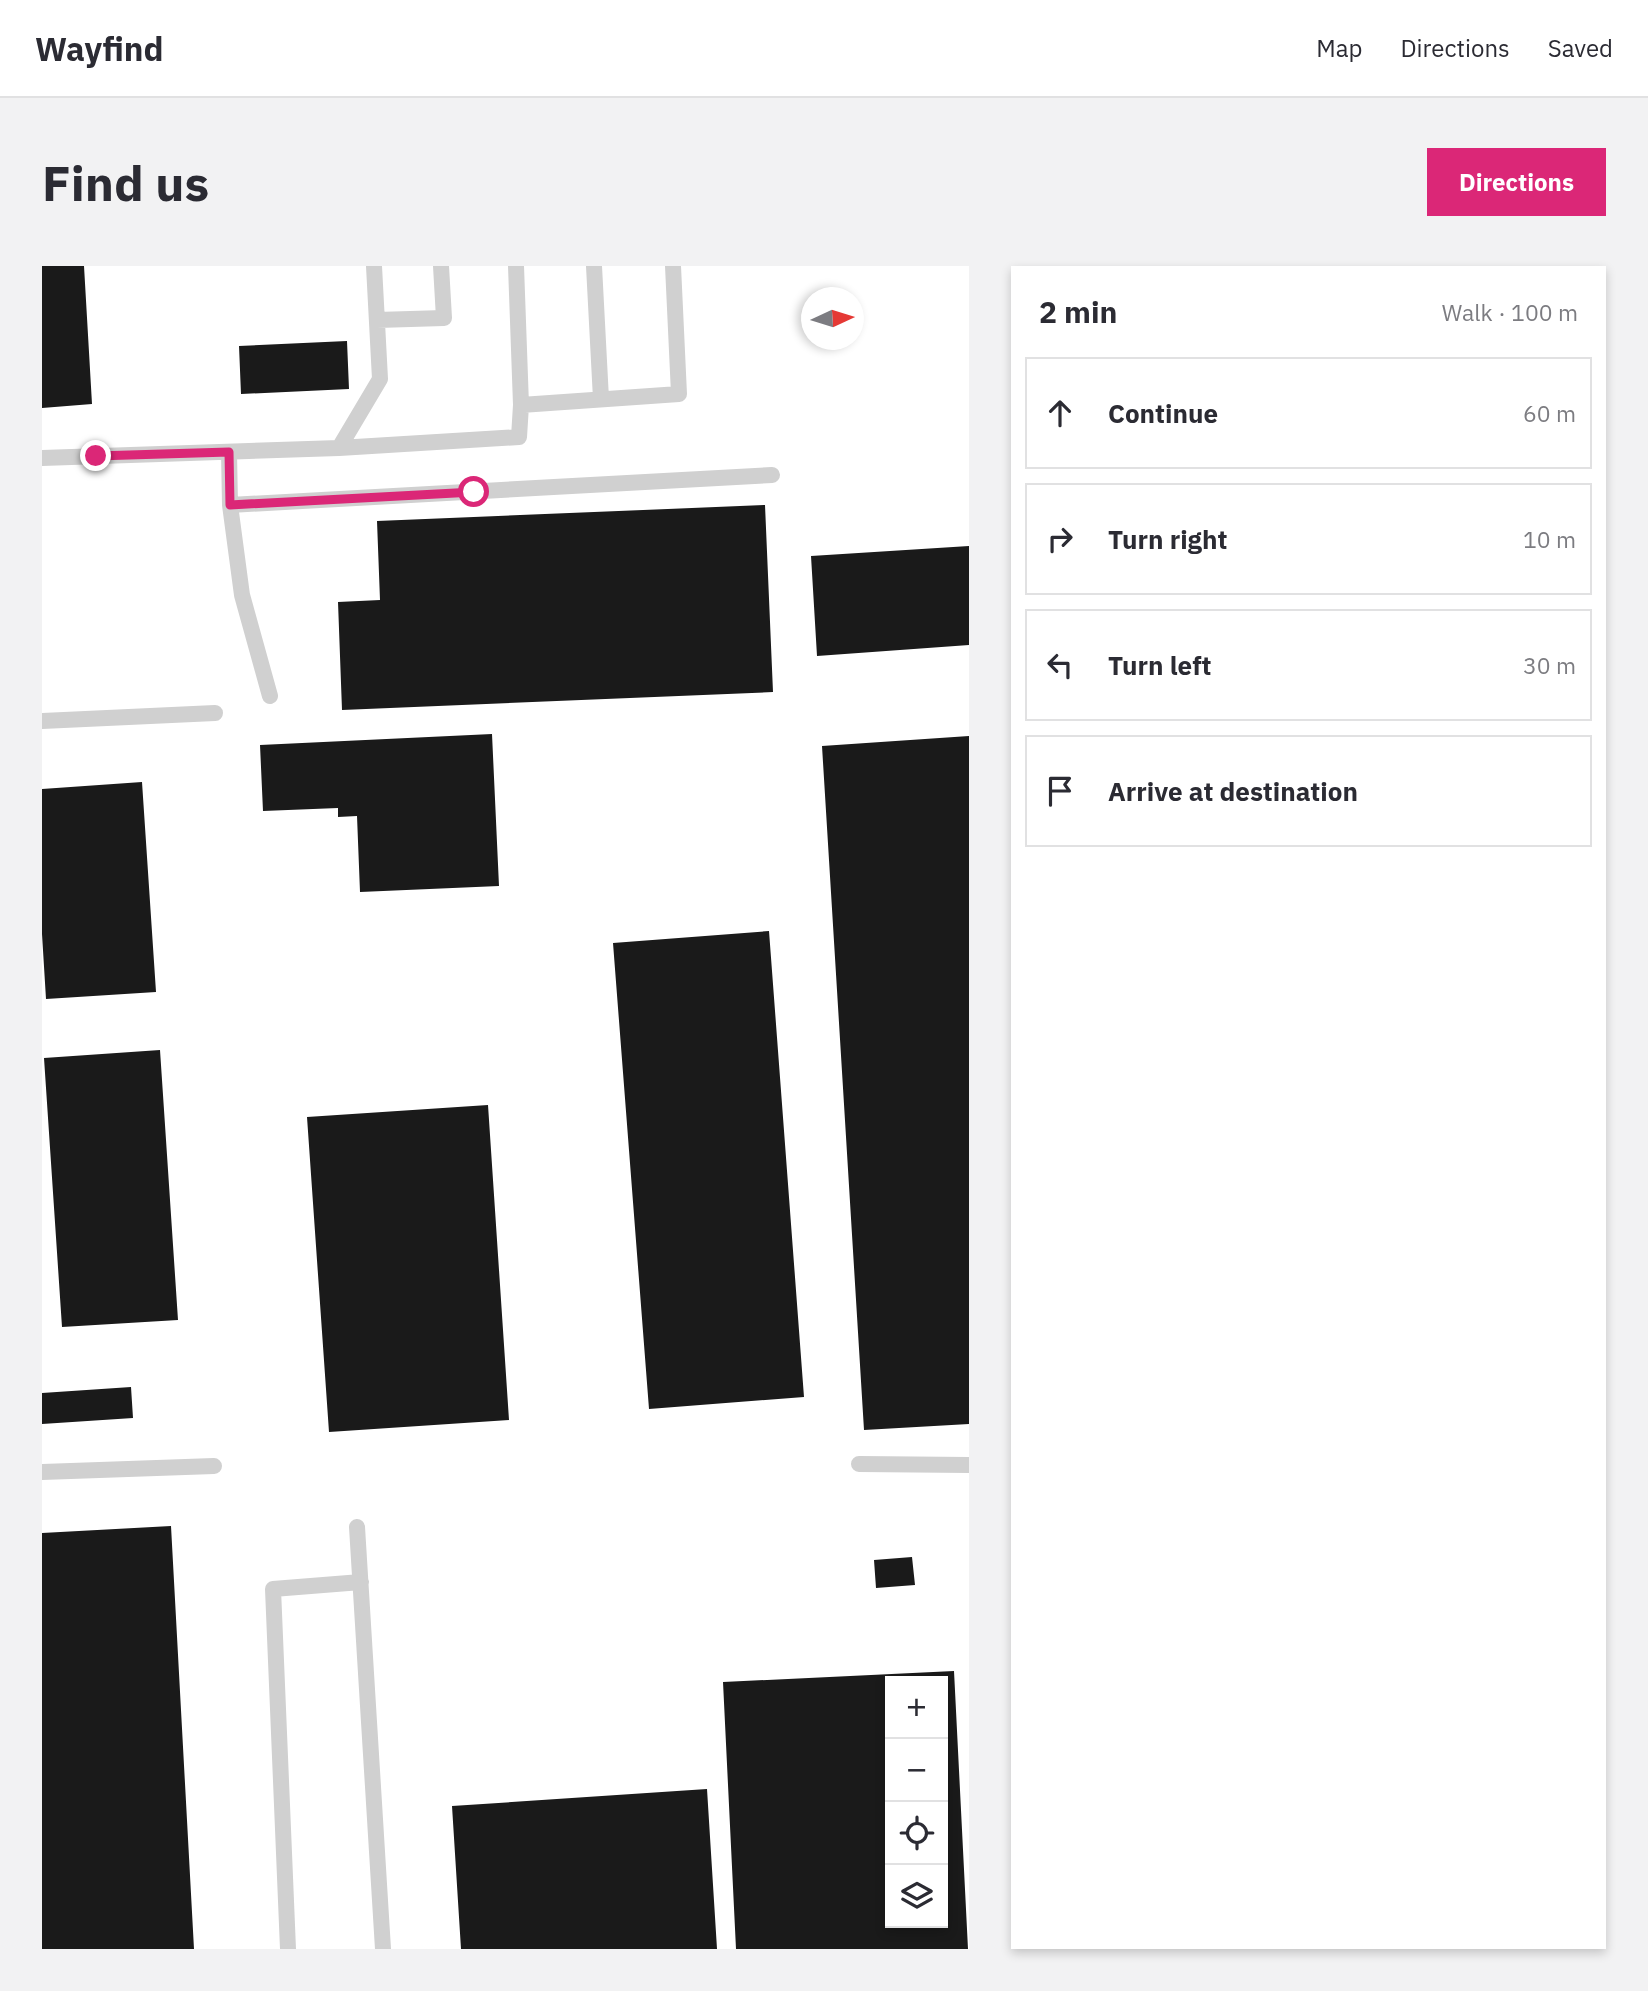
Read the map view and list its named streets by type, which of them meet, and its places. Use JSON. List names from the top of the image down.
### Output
{
  "north": "right",
  "page": {
    "header": "Wayfind",
    "nav": ["Map", "Directions", "Saved"],
    "buttons": "Directions",
    "title": "Find us",
    "heading": ["2 min", "Walk · 100 m"],
    "list": [
      ["Continue", "60 m"],
      ["Turn right", "10 m"],
      ["Turn left", "30 m"],
      "Arrive at destination"
    ],
    "map_buttons": ["+", "−"]
  }
}
